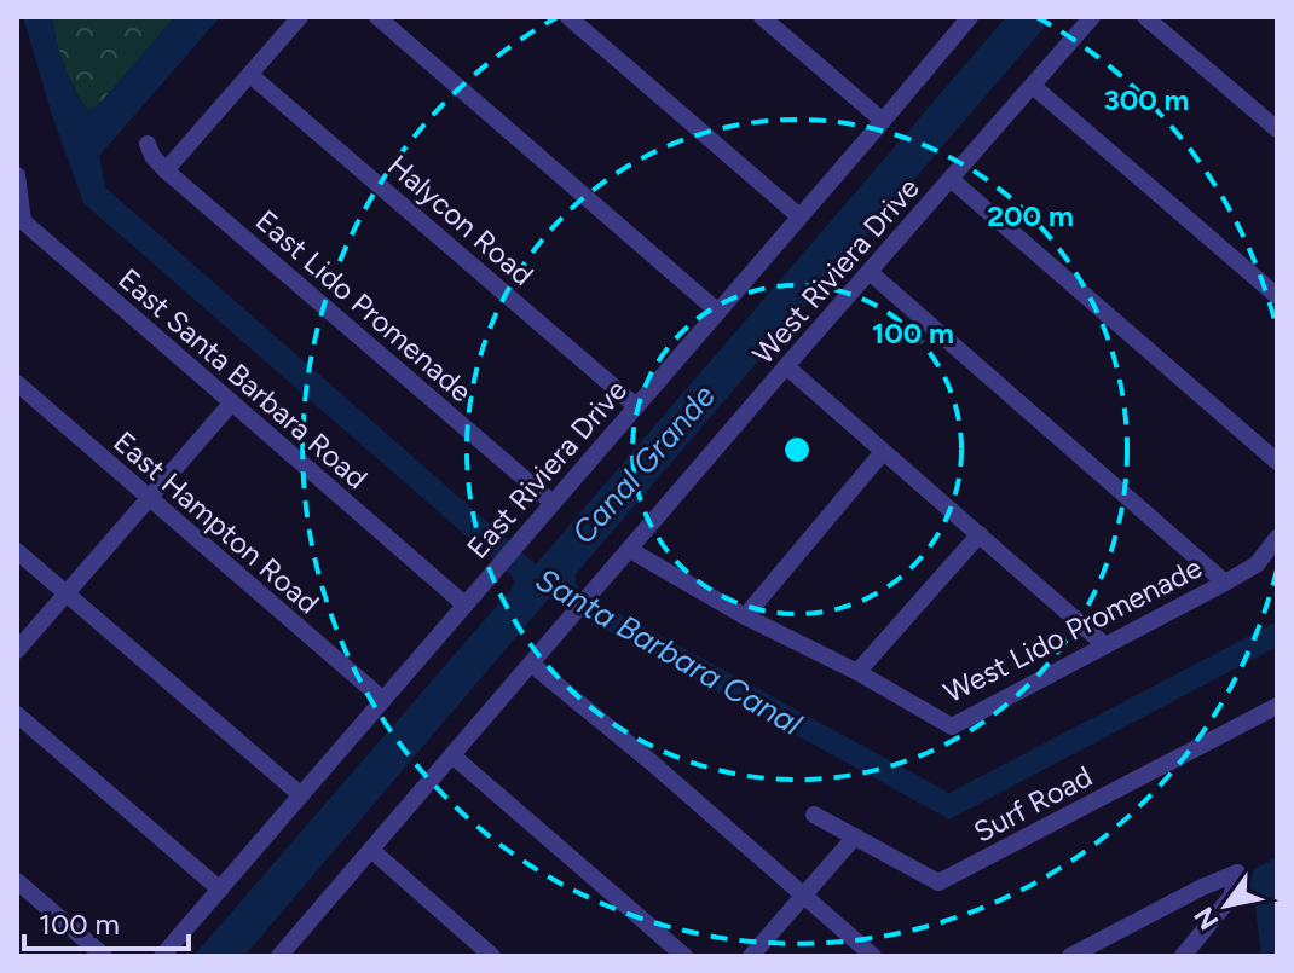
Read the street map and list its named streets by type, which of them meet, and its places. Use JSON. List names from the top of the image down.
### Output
{
  "streets": {
    "street": [
      "Halycon Road",
      "West Riviera Drive",
      "East Lido Promenade",
      "East Santa Barbara Road",
      "East Riviera Drive",
      "East Hampton Road",
      "West Lido Promenade",
      "Surf Road"
    ]
  },
  "crossings": [
    ["Halycon Road", "East Riviera Drive"],
    ["West Riviera Drive", "West Lido Promenade"],
    ["East Lido Promenade", "East Riviera Drive"],
    ["East Santa Barbara Road", "East Riviera Drive"],
    ["East Riviera Drive", "East Hampton Road"]
  ],
  "water": ["Canal Grande", "Santa Barbara Canal"],
  "scale_bar": "100 m",
  "north": "bottom left",
  "rings": ["300 m", "200 m", "100 m"]
}
